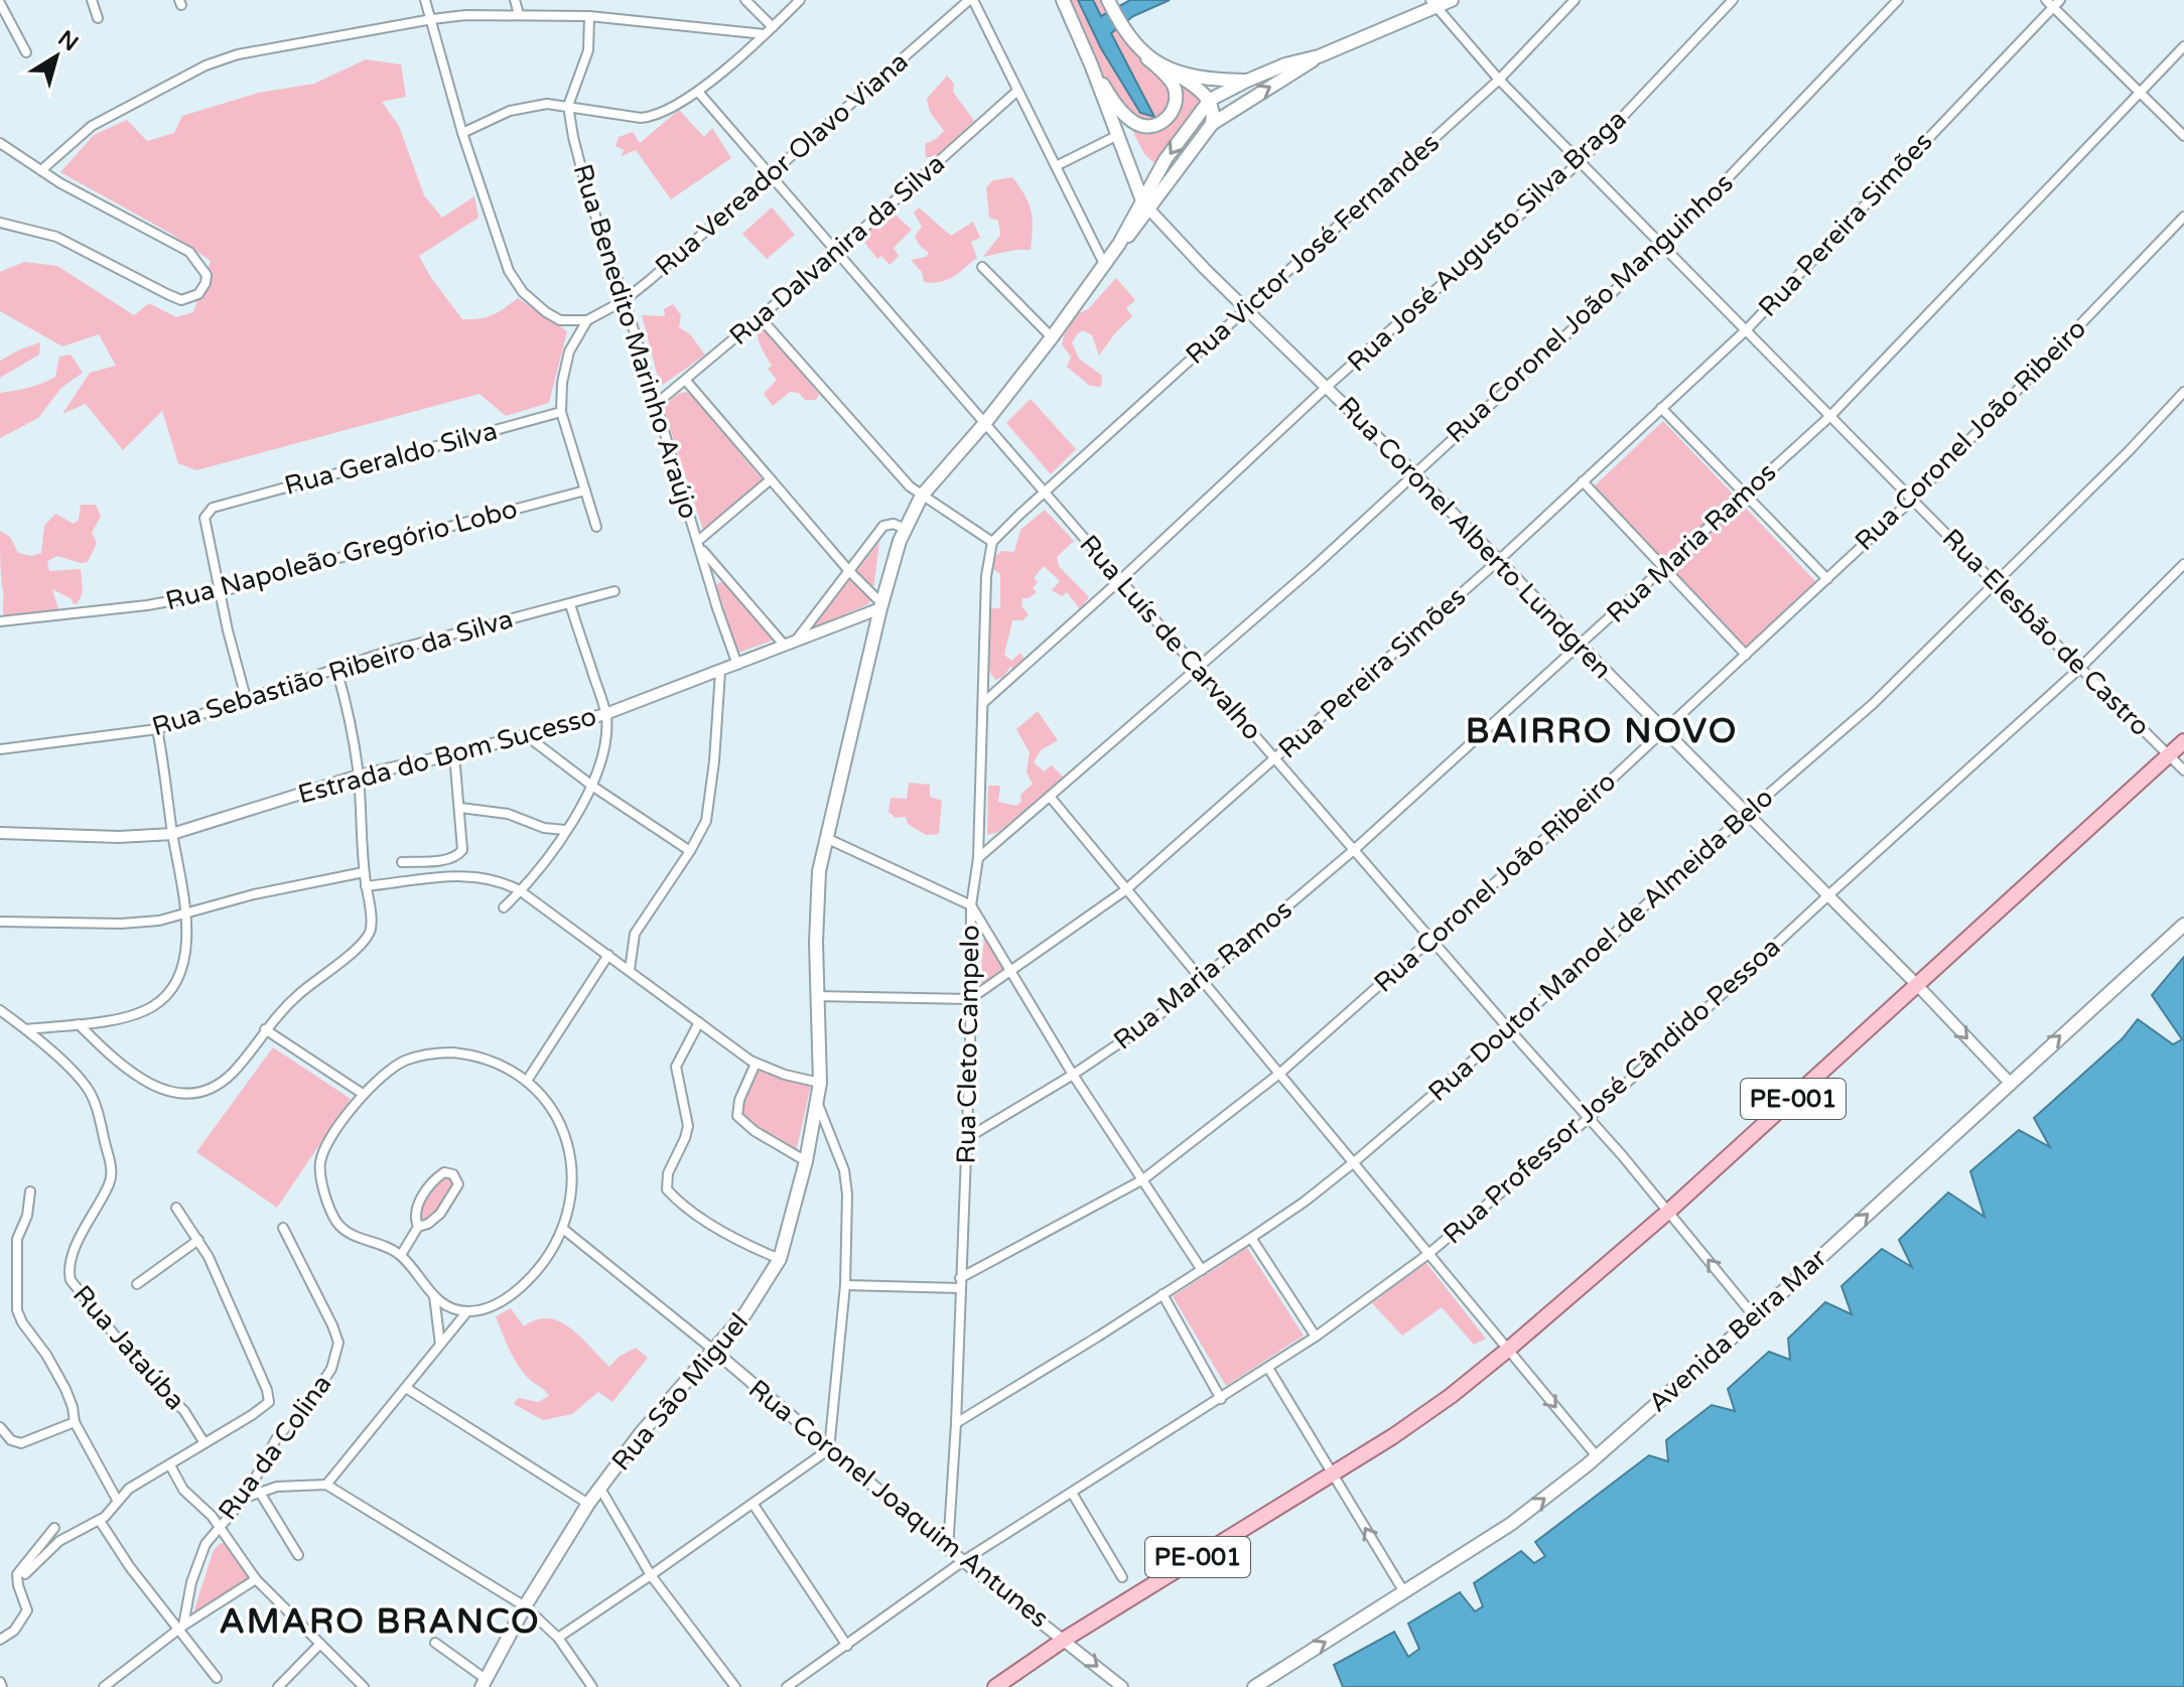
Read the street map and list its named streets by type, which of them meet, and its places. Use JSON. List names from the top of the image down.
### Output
{
  "streets": {
    "main road": ["PE-001", "Avenida Beira Mar", "Rua São Miguel"],
    "street": [
      "Rua Vereador Olavo Viana",
      "Rua Pereira Simões",
      "Rua José Augusto Silva Braga",
      "Rua Victor José Fernandes",
      "Rua Dalvanira da Silva",
      "Rua Coronel João Manguinhos",
      "Rua Benedito Marinho Araújo",
      "Rua Coronel João Ribeiro",
      "Rua Geraldo Silva",
      "Rua Coronel Alberto Lundgren",
      "Rua Maria Ramos",
      "Rua Napoleão Gregório Lobo",
      "Rua Elesbão de Castro",
      "Rua Luís de Carvalho",
      "Rua Sebastião Ribeiro da Silva",
      "Estrada do Bom Sucesso",
      "Rua Doutor Manoel de Almeida Belo",
      "Rua Cleto Campelo",
      "Rua Professor José Cândido Pessoa",
      "Rua Jataúba",
      "Rua da Colina",
      "Rua Coronel Joaquim Antunes"
    ]
  },
  "crossings": [
    ["Rua Vereador Olavo Viana", "Rua Benedito Marinho Araújo"],
    ["Rua Vereador Olavo Viana", "Rua Luís de Carvalho"],
    ["Rua Pereira Simões", "Rua Coronel Alberto Lundgren"],
    ["Rua Pereira Simões", "Rua Elesbão de Castro"],
    ["Rua Pereira Simões", "Rua Luís de Carvalho"],
    ["Rua Pereira Simões", "Rua Cleto Campelo"],
    ["Rua José Augusto Silva Braga", "Rua Coronel Alberto Lundgren"],
    ["Rua José Augusto Silva Braga", "Rua Elesbão de Castro"],
    ["Rua José Augusto Silva Braga", "Rua Luís de Carvalho"],
    ["Rua José Augusto Silva Braga", "Rua Cleto Campelo"],
    ["Rua Victor José Fernandes", "Rua Coronel Alberto Lundgren"],
    ["Rua Victor José Fernandes", "Rua Elesbão de Castro"],
    ["Rua Victor José Fernandes", "Rua Luís de Carvalho"],
    ["Rua Dalvanira da Silva", "Rua Benedito Marinho Araújo"],
    ["Rua Dalvanira da Silva", "Rua Luís de Carvalho"],
    ["Rua Coronel João Manguinhos", "Rua Coronel Alberto Lundgren"],
    ["Rua Coronel João Manguinhos", "Rua Elesbão de Castro"],
    ["Rua Coronel João Manguinhos", "Rua Luís de Carvalho"],
    ["Rua Coronel João Manguinhos", "Rua Cleto Campelo"],
    ["Rua Benedito Marinho Araújo", "Estrada do Bom Sucesso"],
    ["Rua Coronel João Ribeiro", "Rua Coronel Alberto Lundgren"],
    ["Rua Coronel João Ribeiro", "Rua Elesbão de Castro"],
    ["Rua Coronel João Ribeiro", "Rua Luís de Carvalho"],
    ["Rua Coronel João Ribeiro", "Rua Cleto Campelo"],
    ["Rua Geraldo Silva", "Rua Napoleão Gregório Lobo"],
    ["Rua Coronel Alberto Lundgren", "Rua Maria Ramos"],
    ["Rua Coronel Alberto Lundgren", "Rua Doutor Manoel de Almeida Belo"],
    ["Rua Coronel Alberto Lundgren", "Rua Professor José Cândido Pessoa"],
    ["Rua Coronel Alberto Lundgren", "PE-001"],
    ["Rua Coronel Alberto Lundgren", "Avenida Beira Mar"],
    ["Rua Coronel Alberto Lundgren", "Rua São Miguel"],
    ["Rua Maria Ramos", "Rua Elesbão de Castro"],
    ["Rua Maria Ramos", "Rua Luís de Carvalho"],
    ["Rua Maria Ramos", "Rua Cleto Campelo"],
    ["Rua Elesbão de Castro", "Rua Doutor Manoel de Almeida Belo"],
    ["Rua Elesbão de Castro", "Rua Professor José Cândido Pessoa"],
    ["Rua Elesbão de Castro", "PE-001"],
    ["Rua Luís de Carvalho", "Rua Doutor Manoel de Almeida Belo"],
    ["Rua Luís de Carvalho", "Rua Professor José Cândido Pessoa"],
    ["Rua Luís de Carvalho", "PE-001"],
    ["Rua Luís de Carvalho", "Avenida Beira Mar"],
    ["Rua Luís de Carvalho", "Rua São Miguel"],
    ["Estrada do Bom Sucesso", "Rua São Miguel"],
    ["Rua Doutor Manoel de Almeida Belo", "Rua Cleto Campelo"],
    ["Rua Cleto Campelo", "Rua Coronel Joaquim Antunes"],
    ["Rua Professor José Cândido Pessoa", "Rua Coronel Joaquim Antunes"],
    ["PE-001", "Rua Coronel Joaquim Antunes"],
    ["Rua São Miguel", "Rua Coronel Joaquim Antunes"]
  ],
  "one_way": ["Avenida Beira Mar"],
  "districts": ["BAIRRO NOVO", "AMARO BRANCO"],
  "north": "top right"
}
